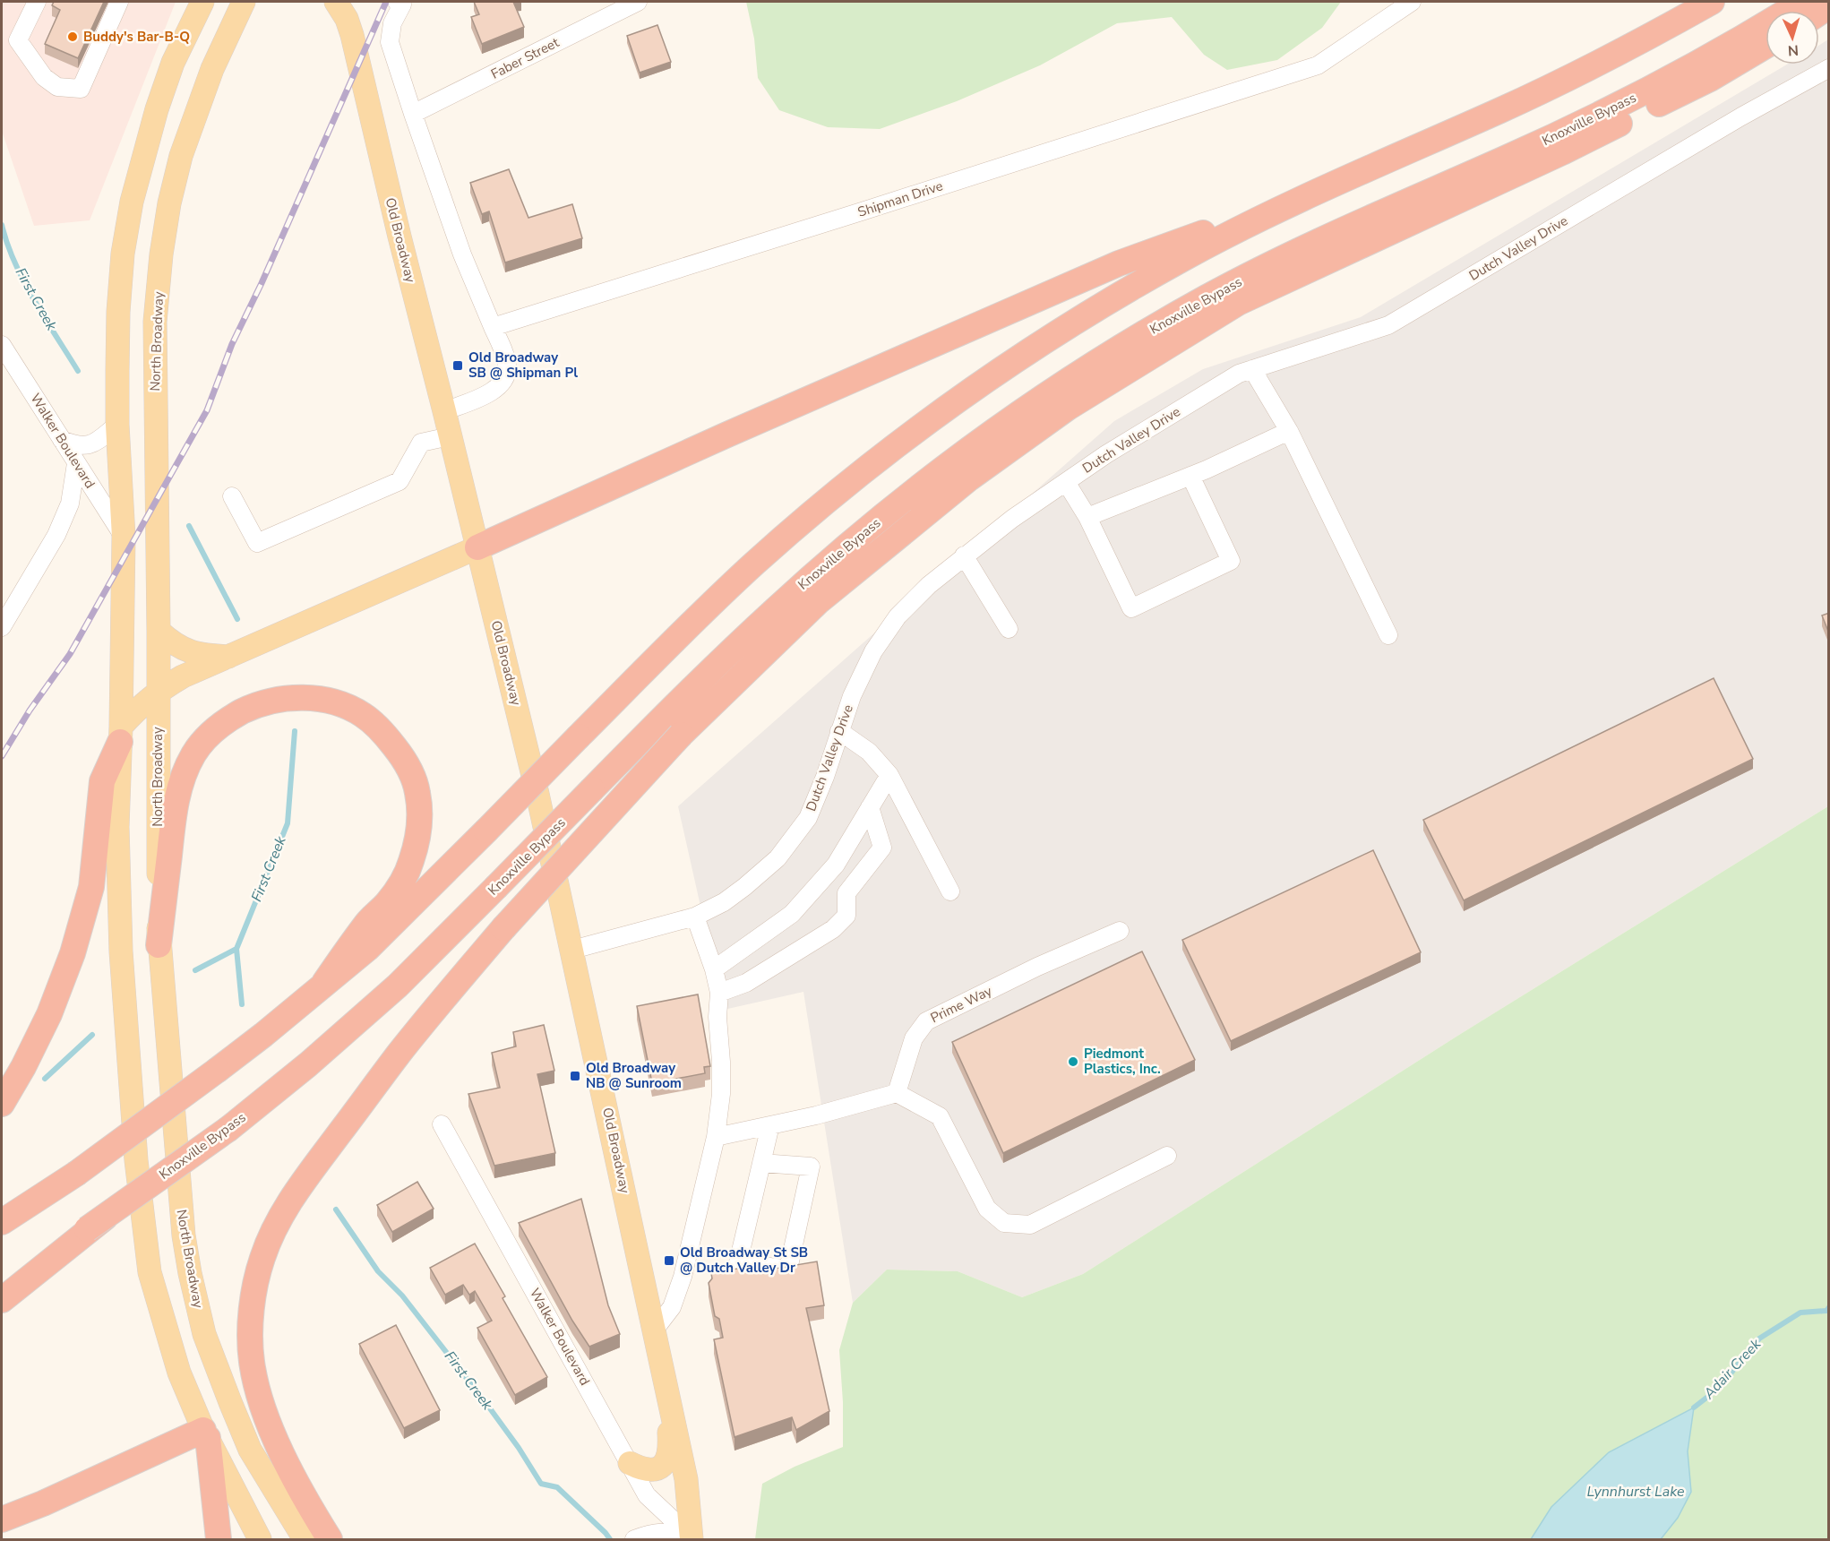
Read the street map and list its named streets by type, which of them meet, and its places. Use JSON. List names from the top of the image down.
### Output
{
  "streets": {
    "highway": ["Knoxville Bypass"],
    "main road": ["Old Broadway", "North Broadway"],
    "street": [
      "Faber Street",
      "Shipman Drive",
      "Dutch Valley Drive",
      "Walker Boulevard",
      "Prime Way"
    ]
  },
  "crossings": [
    ["Old Broadway", "Dutch Valley Drive"],
    ["Old Broadway", "Walker Boulevard"]
  ],
  "water": ["First Creek", "Adair Creek", "Lynnhurst Lake"],
  "places": {
    "other": ["Buddy's Bar-B-Q", "Piedmont Plastics, Inc."],
    "transit": ["Old Broadway SB @ Shipman Pl", "Old Broadway NB @ Sunroom", "Old Broadway St SB @ Dutch Valley Dr"]
  },
  "north": "bottom"
}
